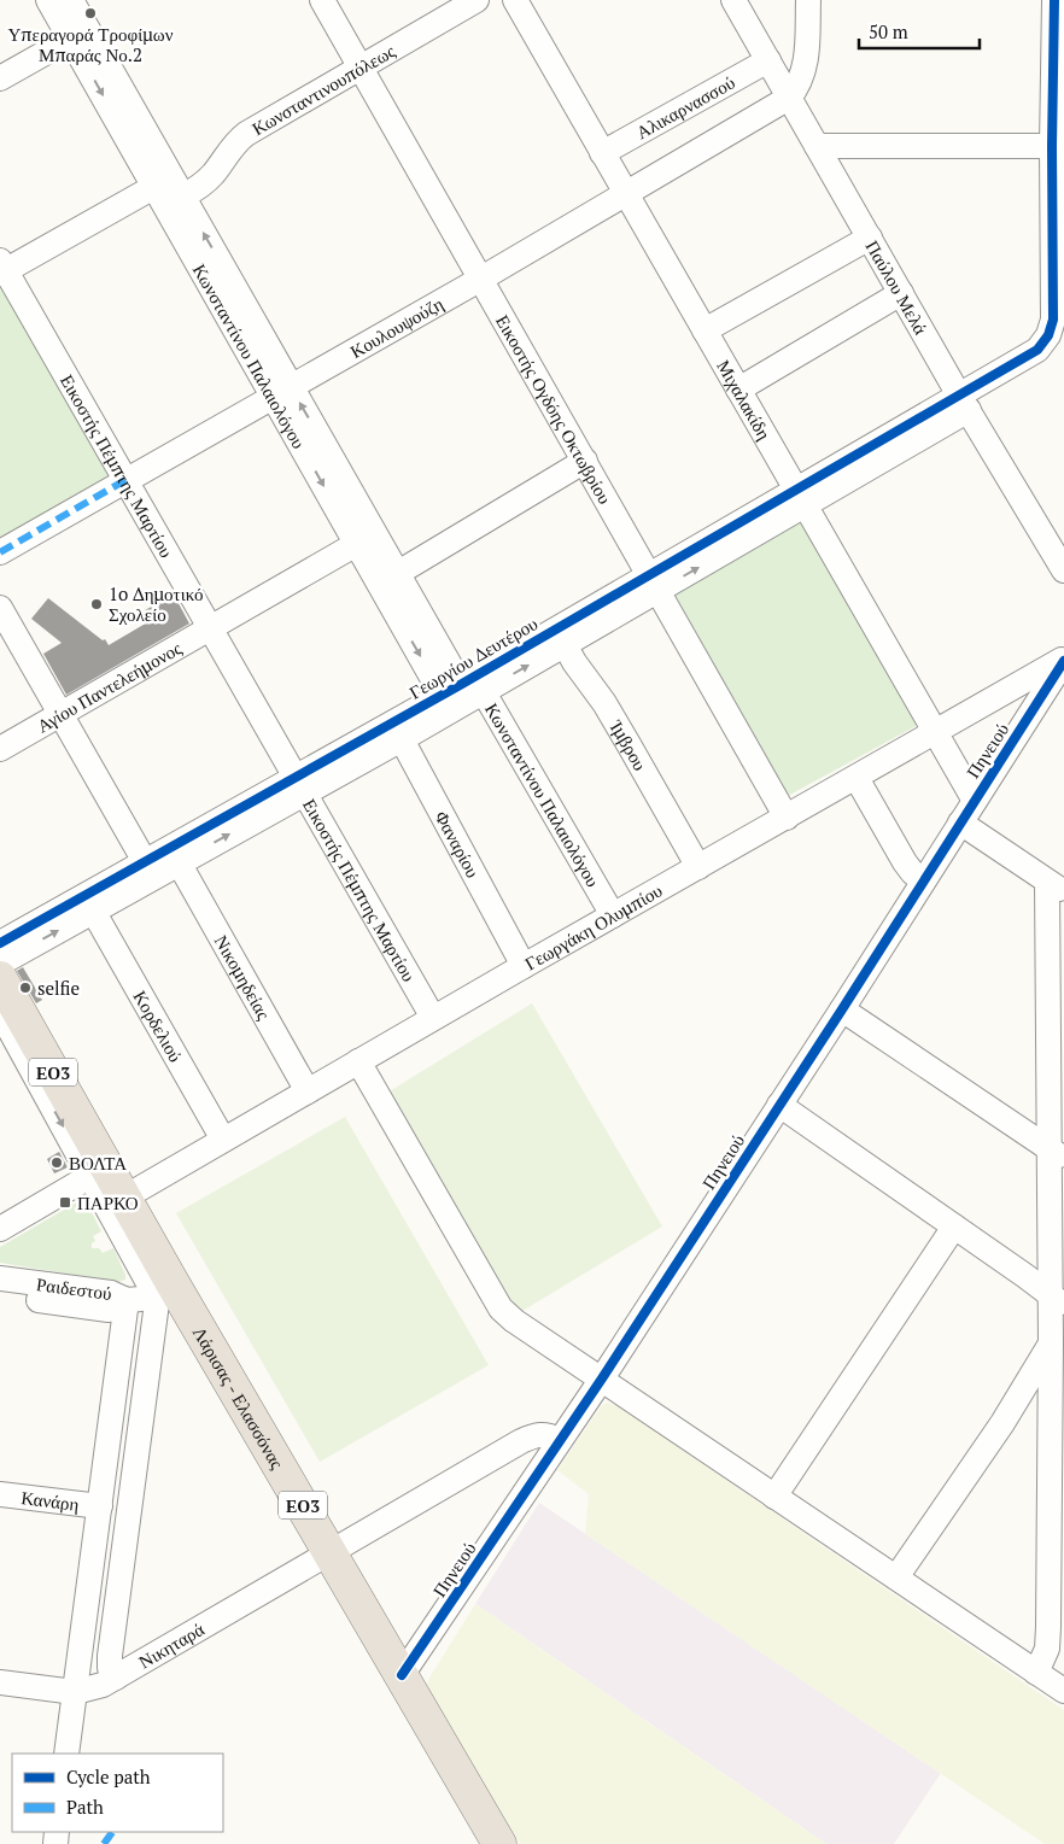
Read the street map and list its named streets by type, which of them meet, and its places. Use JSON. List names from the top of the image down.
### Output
{
  "streets": {
    "highway": ["ΕΟ3", "Λάρισας - Ελασσόνας"],
    "street": [
      "Κωνσταντινουπόλεως",
      "Αλικαρνασσού",
      "Παύλου Μελά",
      "Κουλουψούζη",
      "Κωνσταντίνου Παλαιολόγου",
      "Μιχαλακίδη",
      "Εικοστής Ογδόης Οκτωβρίου",
      "Εικοστής Πέμπτης Μαρτίου",
      "Γεωργίου Δευτέρου",
      "Αγίου Παντελεήμονος",
      "Ίμβρου",
      "Πηνειού",
      "Φαναρίου",
      "Γεωργάκη Ολυμπίου",
      "Νικομηδείας",
      "Κορδελιού",
      "Ραιδεστού",
      "Κανάρη",
      "Νικηταρά"
    ]
  },
  "crossings": [
    ["Κωνσταντινουπόλεως", "Κωνσταντίνου Παλαιολόγου"],
    ["Κωνσταντινουπόλεως", "Εικοστής Ογδόης Οκτωβρίου"],
    ["Κωνσταντινουπόλεως", "Εικοστής Πέμπτης Μαρτίου"],
    ["Αλικαρνασσού", "Παύλου Μελά"],
    ["Αλικαρνασσού", "Μιχαλακίδη"],
    ["Παύλου Μελά", "Κουλουψούζη"],
    ["Παύλου Μελά", "Γεωργίου Δευτέρου"],
    ["Κουλουψούζη", "Κωνσταντίνου Παλαιολόγου"],
    ["Κουλουψούζη", "Μιχαλακίδη"],
    ["Κουλουψούζη", "Εικοστής Ογδόης Οκτωβρίου"],
    ["Κουλουψούζη", "Εικοστής Πέμπτης Μαρτίου"],
    ["Κωνσταντίνου Παλαιολόγου", "Γεωργίου Δευτέρου"],
    ["Κωνσταντίνου Παλαιολόγου", "Αγίου Παντελεήμονος"],
    ["Κωνσταντίνου Παλαιολόγου", "Γεωργάκη Ολυμπίου"],
    ["Μιχαλακίδη", "Γεωργίου Δευτέρου"],
    ["Μιχαλακίδη", "Πηνειού"],
    ["Μιχαλακίδη", "Γεωργάκη Ολυμπίου"],
    ["Εικοστής Ογδόης Οκτωβρίου", "Γεωργίου Δευτέρου"],
    ["Εικοστής Ογδόης Οκτωβρίου", "Γεωργάκη Ολυμπίου"],
    ["Εικοστής Πέμπτης Μαρτίου", "Γεωργίου Δευτέρου"],
    ["Εικοστής Πέμπτης Μαρτίου", "Αγίου Παντελεήμονος"],
    ["Εικοστής Πέμπτης Μαρτίου", "Γεωργάκη Ολυμπίου"],
    ["Γεωργίου Δευτέρου", "Ίμβρου"],
    ["Γεωργίου Δευτέρου", "Φαναρίου"],
    ["Γεωργίου Δευτέρου", "Νικομηδείας"],
    ["Γεωργίου Δευτέρου", "Κορδελιού"],
    ["Γεωργίου Δευτέρου", "Λάρισας - Ελασσόνας"],
    ["Ίμβρου", "Γεωργάκη Ολυμπίου"],
    ["Πηνειού", "Γεωργάκη Ολυμπίου"],
    ["Πηνειού", "Λάρισας - Ελασσόνας"],
    ["Πηνειού", "Νικηταρά"],
    ["Φαναρίου", "Γεωργάκη Ολυμπίου"],
    ["Γεωργάκη Ολυμπίου", "Νικομηδείας"],
    ["Γεωργάκη Ολυμπίου", "Κορδελιού"],
    ["Γεωργάκη Ολυμπίου", "Λάρισας - Ελασσόνας"],
    ["Λάρισας - Ελασσόνας", "Νικηταρά"]
  ],
  "places": {
    "other": [
      "Υπεραγορά Τροφίμων Μπαράς Νο.2",
      "1o Δημοτικό Σχολείο",
      "selfie",
      "ΒΟΛΤΑ"
    ],
    "transit": ["ΠΑΡΚΟ"]
  },
  "legend": ["Cycle path", "Path"],
  "scale_bar": "50 m"
}
